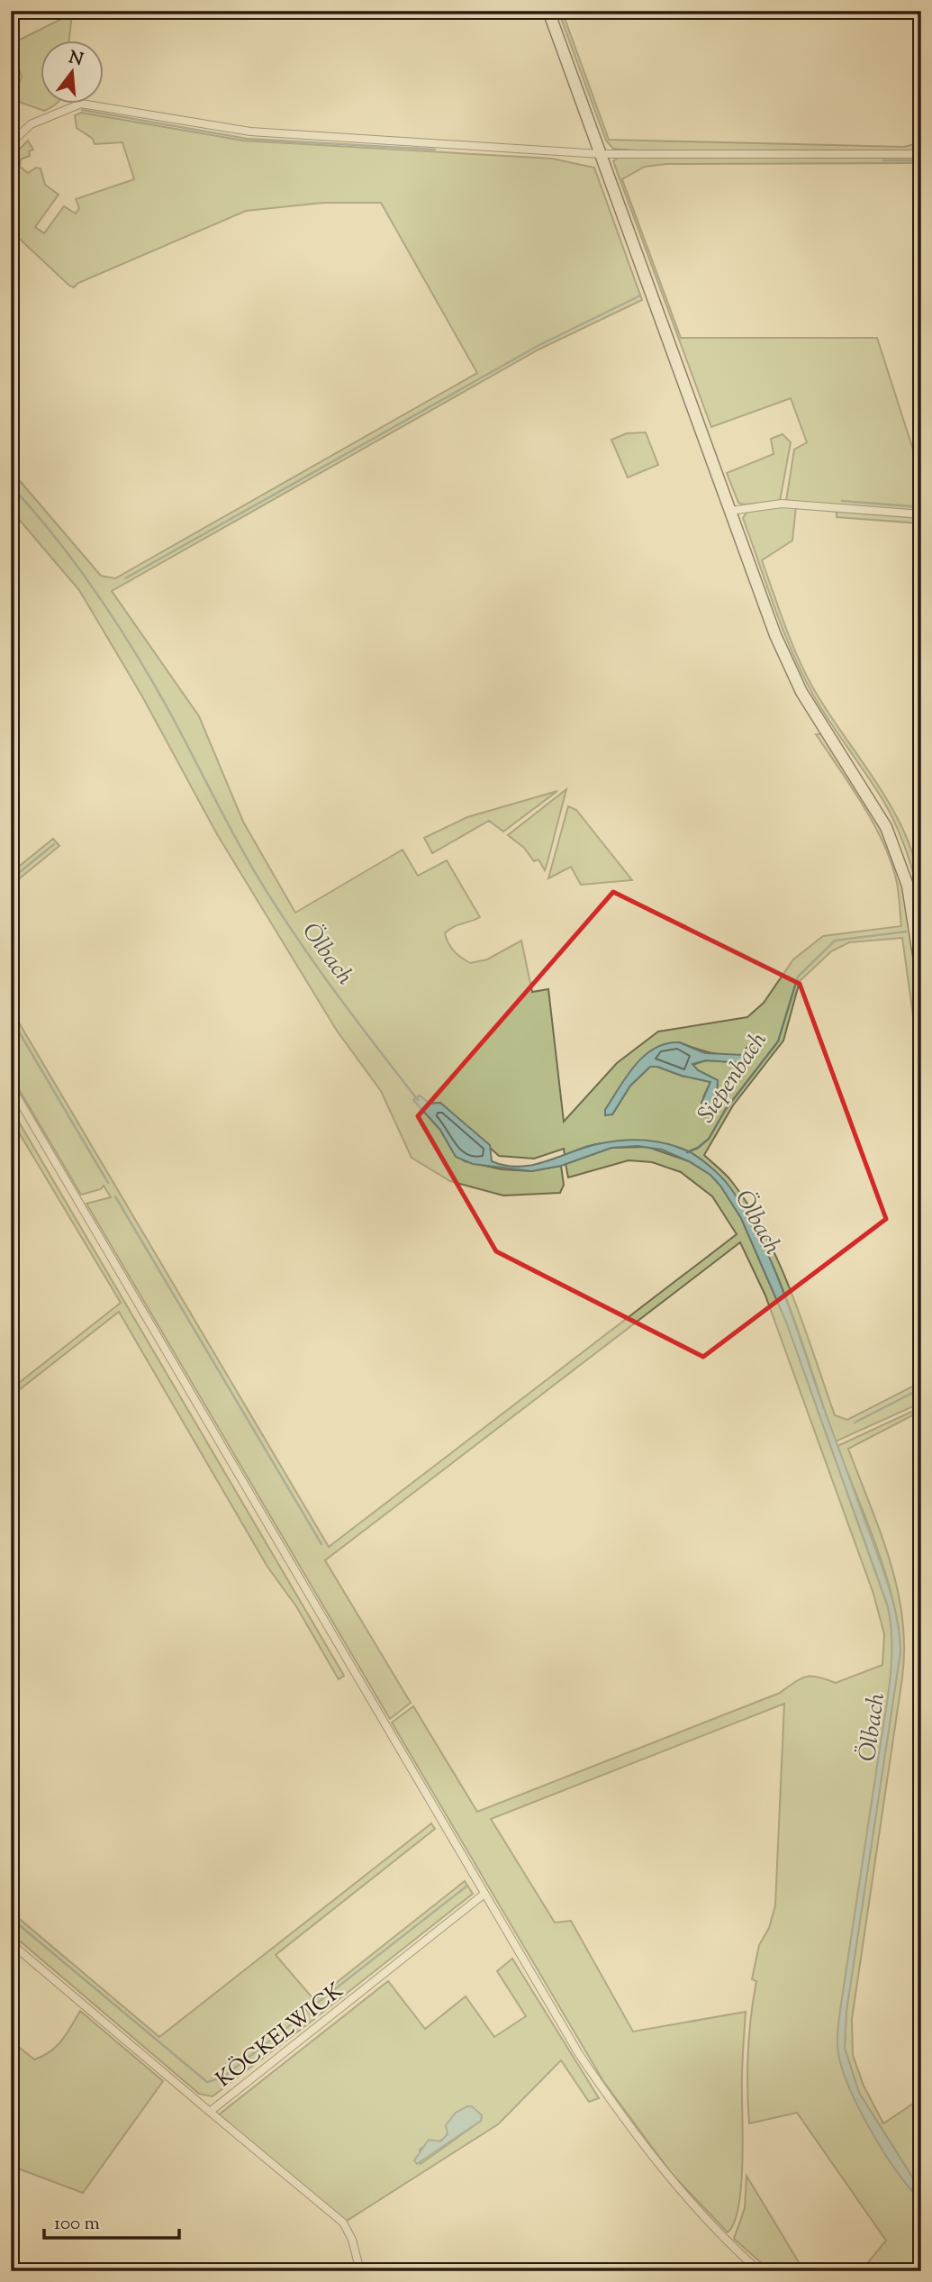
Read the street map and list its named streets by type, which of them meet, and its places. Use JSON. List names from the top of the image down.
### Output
{
  "streets": {
    "street": ["KÖCKELWICK"]
  },
  "water": ["Ölbach", "Siepenbach"],
  "scale_bar": "100 m",
  "north": "top"
}
